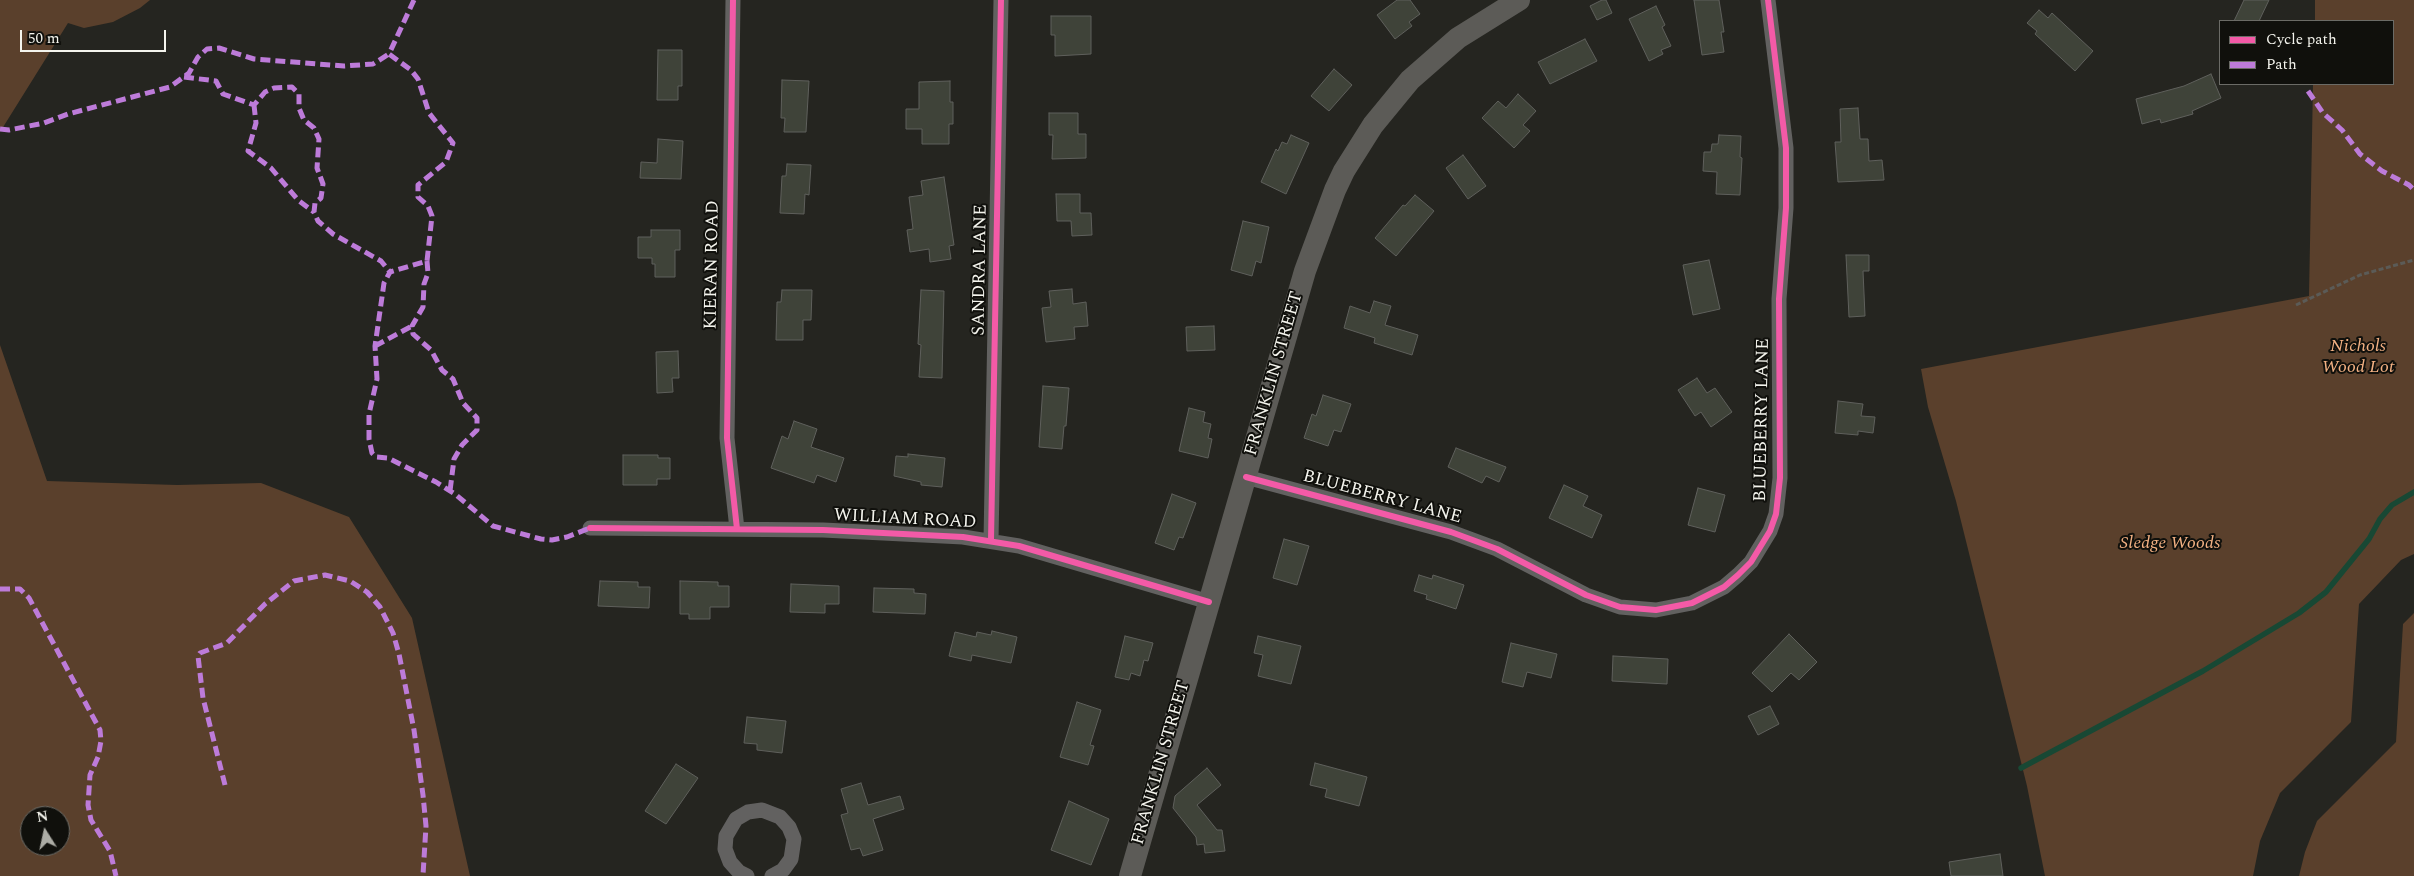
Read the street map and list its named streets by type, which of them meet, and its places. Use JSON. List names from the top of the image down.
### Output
{
  "streets": {
    "main road": ["FRANKLIN STREET"],
    "street": [
      "KIERAN ROAD",
      "SANDRA LANE",
      "BLUEBERRY LANE",
      "WILLIAM ROAD"
    ]
  },
  "crossings": [
    ["KIERAN ROAD", "WILLIAM ROAD"],
    ["SANDRA LANE", "WILLIAM ROAD"],
    ["FRANKLIN STREET", "BLUEBERRY LANE"],
    ["FRANKLIN STREET", "WILLIAM ROAD"]
  ],
  "parks": ["Nichols Wood Lot", "Sledge Woods"],
  "legend": ["Cycle path", "Path"],
  "scale_bar": "50 m",
  "north": "top"
}
